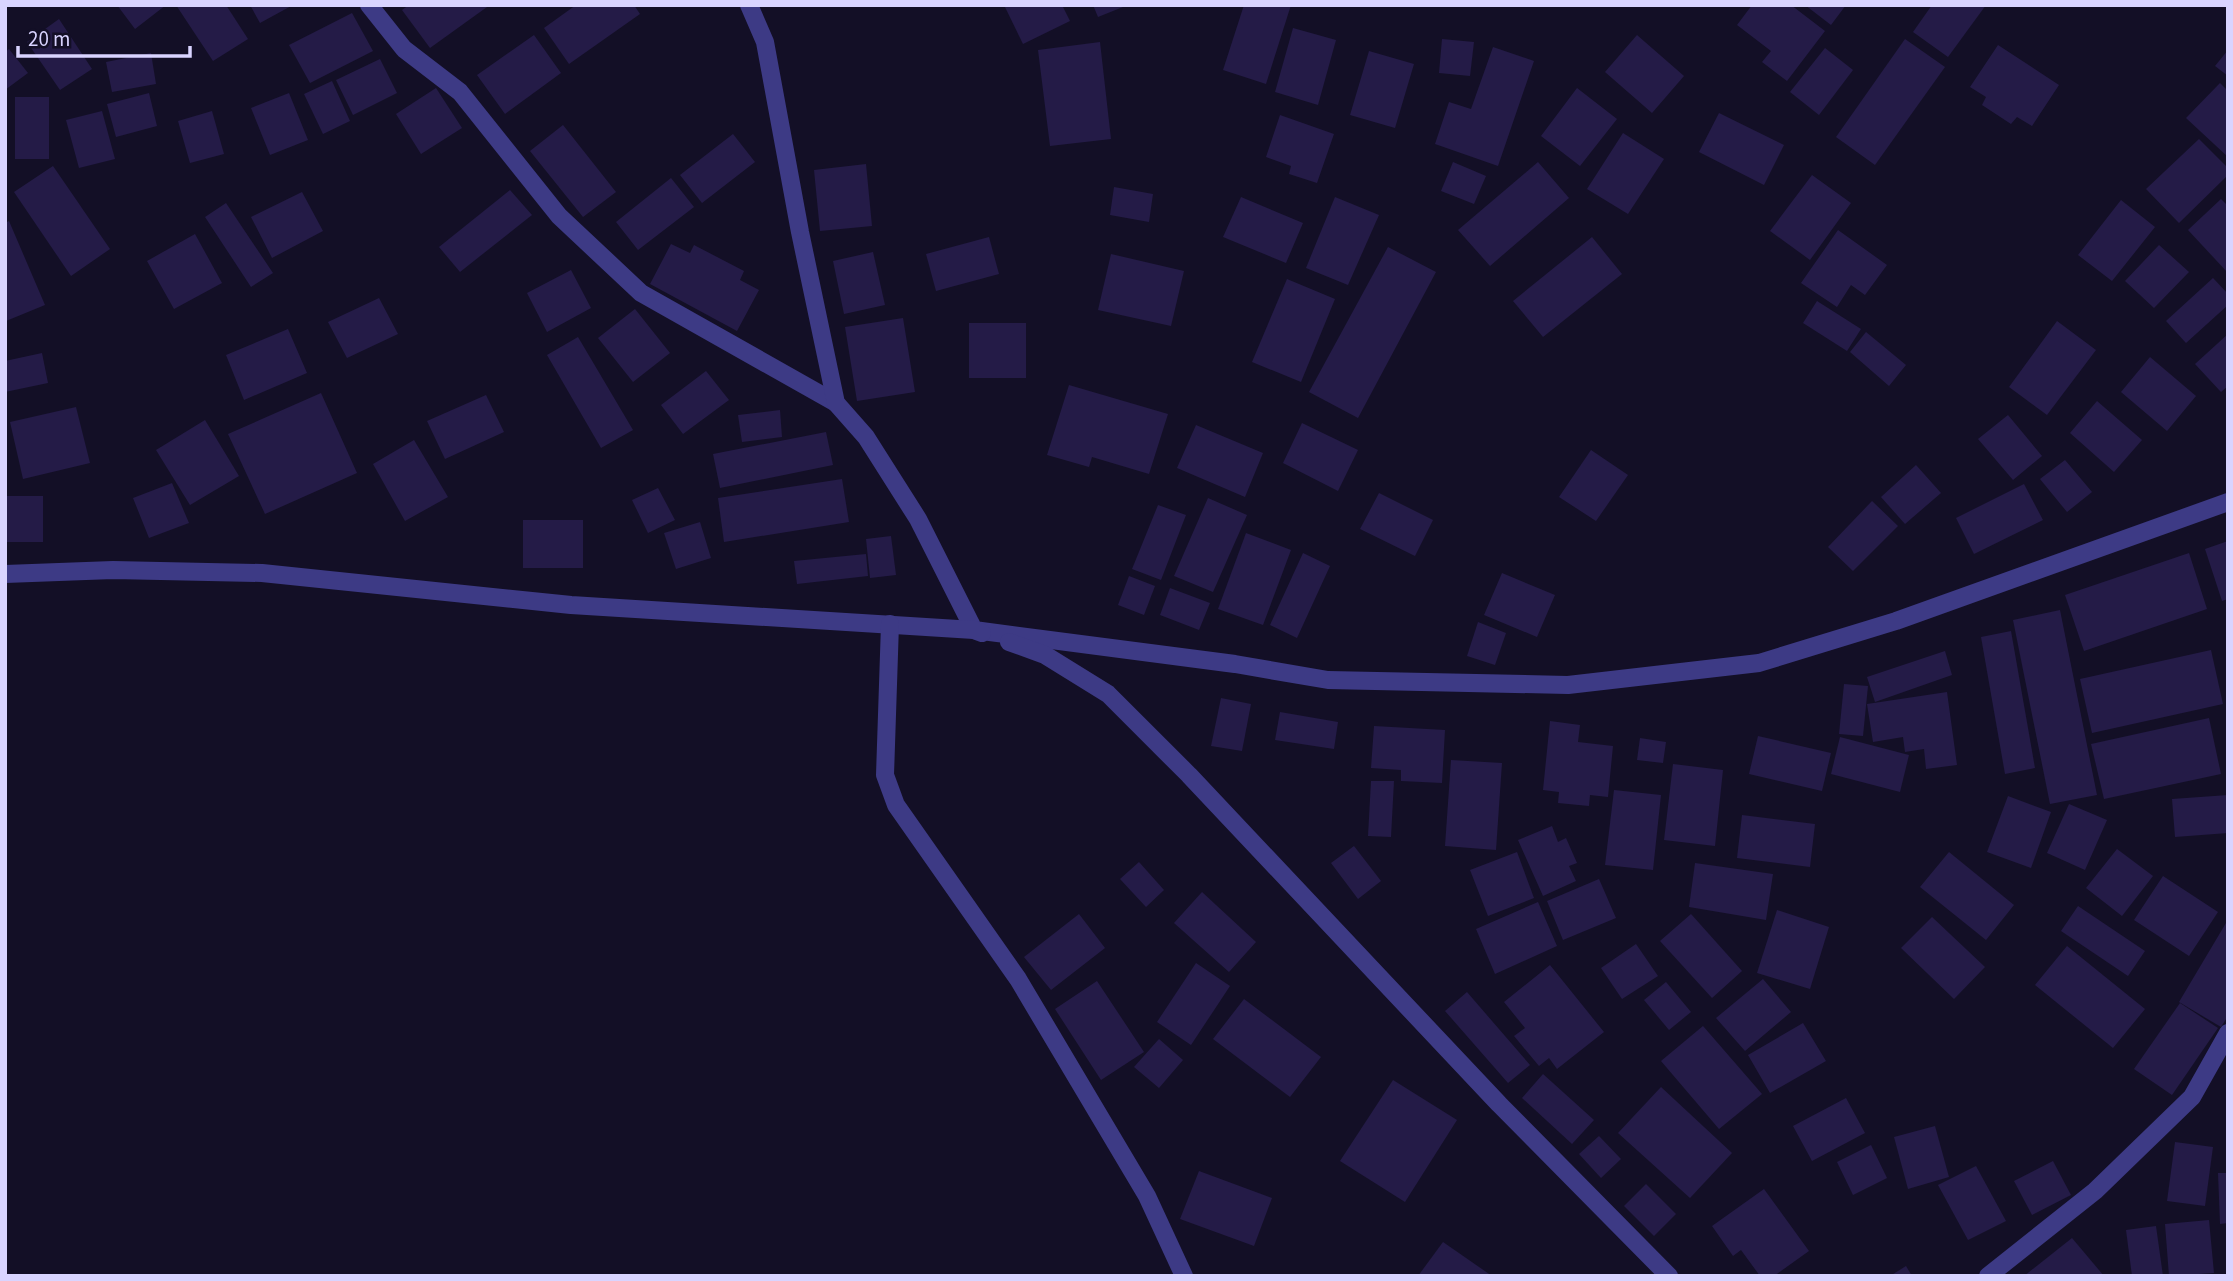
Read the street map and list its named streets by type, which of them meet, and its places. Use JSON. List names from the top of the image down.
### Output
{
  "scale_bar": "20 m"
}
